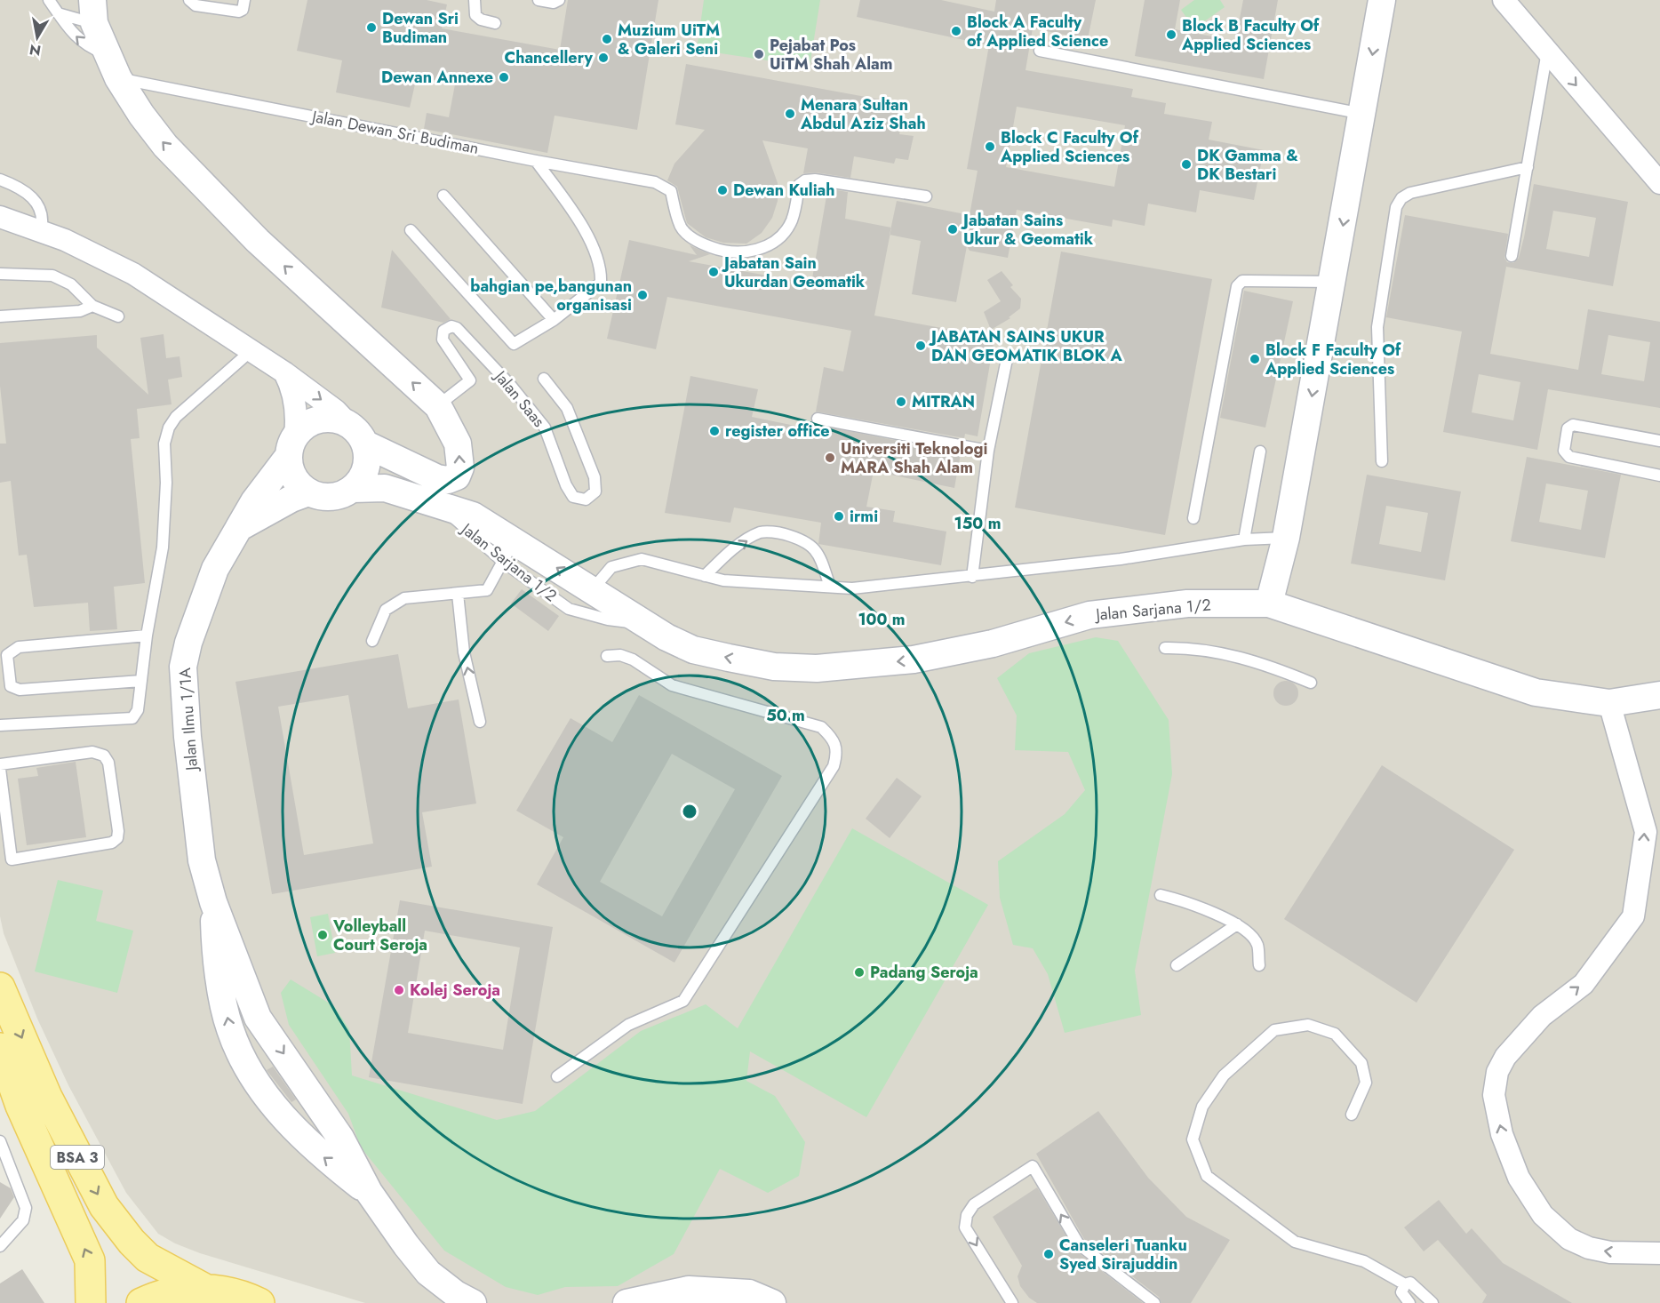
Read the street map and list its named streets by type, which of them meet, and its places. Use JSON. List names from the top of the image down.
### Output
{
  "streets": {
    "main road": ["BSA 3"],
    "street": ["Jalan Sarjana 1/2", "Jalan Ilmu 1/1A"],
    "lane": ["Jalan Dewan Sri Budiman", "Jalan Saas"]
  },
  "crossings": [
    ["Jalan Sarjana 1/2", "Jalan Ilmu 1/1A"]
  ],
  "one_way": ["Jalan Sarjana 1/2"],
  "places": [
    "Dewan Sri Budiman",
    "Block A Faculty of Applied Science",
    "Block B Faculty Of Applied Sciences",
    "Muzium UiTM & Galeri Seni",
    "Pejabat Pos UiTM Shah Alam",
    "Chancellery",
    "Dewan Annexe",
    "Menara Sultan Abdul Aziz Shah",
    "Block C Faculty Of Applied Sciences",
    "DK Gamma & DK Bestari",
    "Dewan Kuliah",
    "Jabatan Sains Ukur & Geomatik",
    "Jabatan Sain Ukurdan Geomatik",
    "bahgian pe,bangunan organisasi",
    "JABATAN SAINS UKUR DAN GEOMATIK BLOK A",
    "Block F Faculty Of Applied Sciences",
    "MITRAN",
    "register office",
    "Universiti Teknologi MARA Shah Alam",
    "irmi",
    "Volleyball Court Seroja",
    "Padang Seroja",
    "Kolej Seroja",
    "Canseleri Tuanku Syed Sirajuddin"
  ],
  "north": "bottom",
  "rings": ["150 m", "100 m", "50 m"]
}
